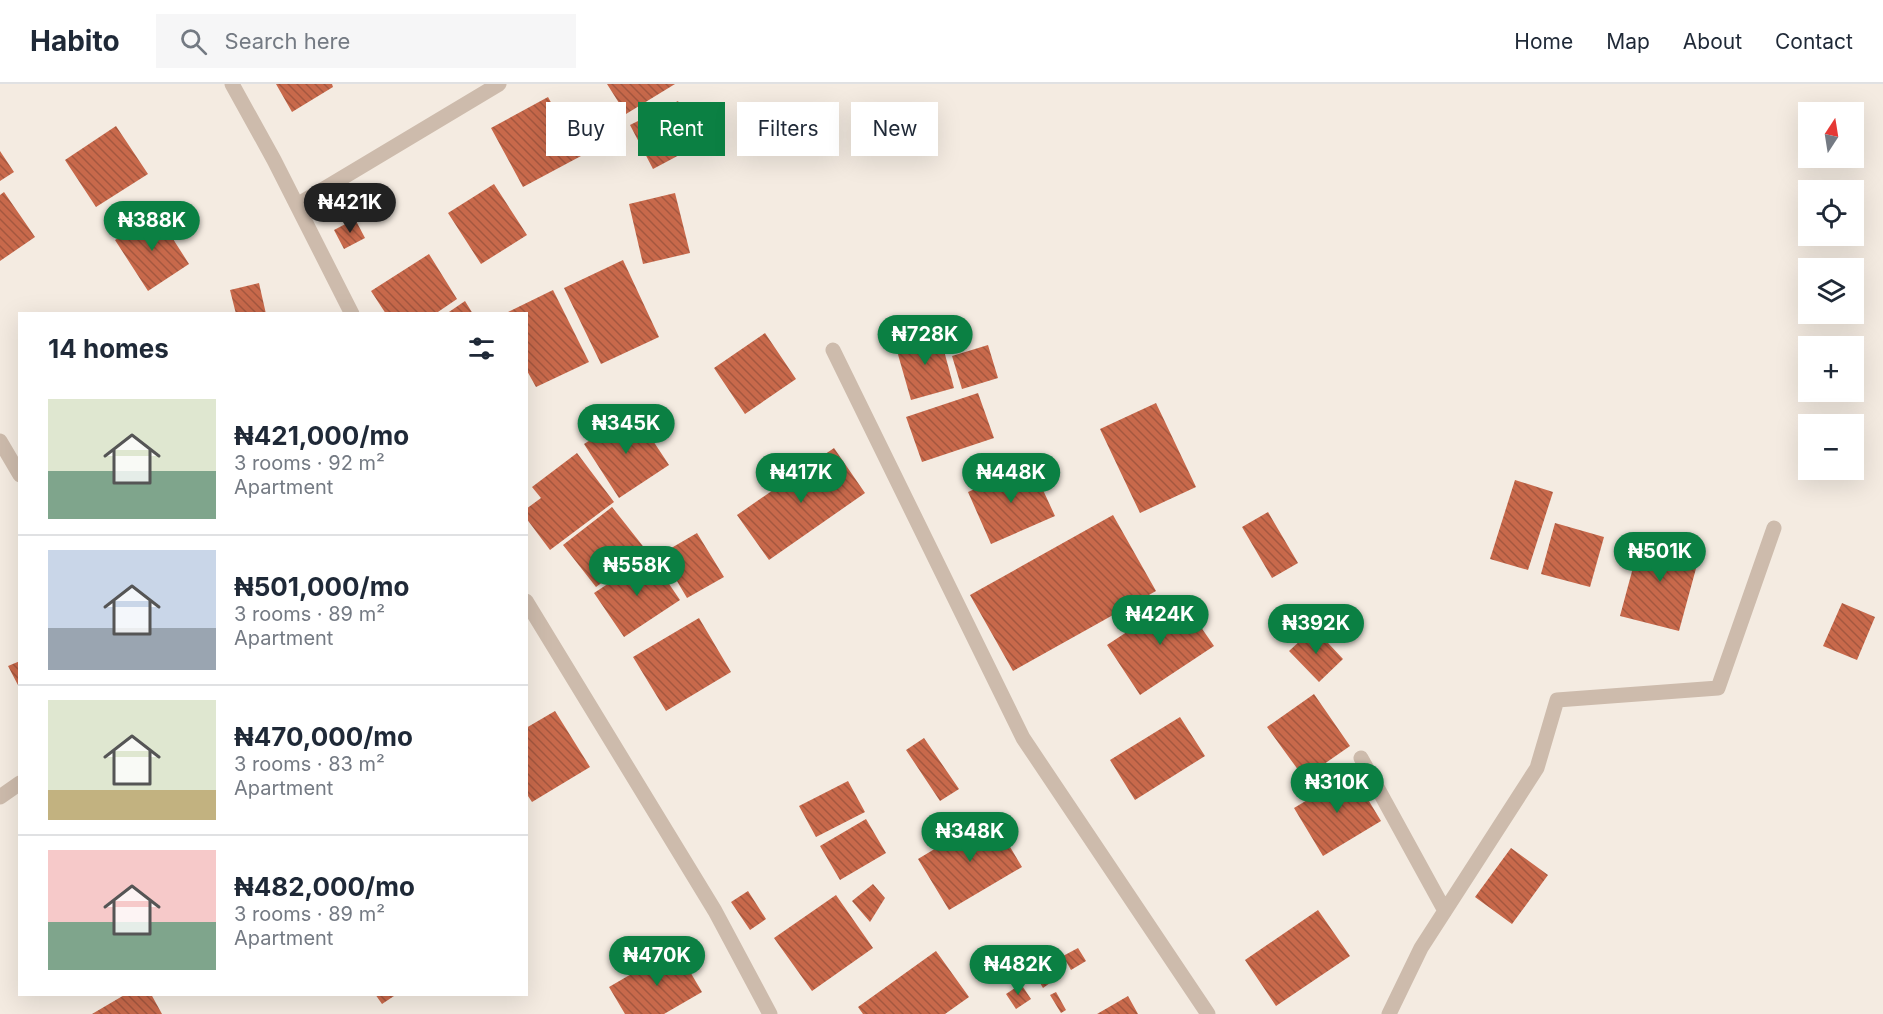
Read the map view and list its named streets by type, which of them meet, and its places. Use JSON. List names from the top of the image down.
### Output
{
  "north": "top",
  "page": {
    "header": "Habito",
    "search": "Search here",
    "nav": [
      "Home",
      "Map",
      "About",
      "Contact"
    ],
    "map_buttons": ["+", "−"],
    "chip": [
      "Buy",
      "Rent",
      "Filters",
      "New"
    ],
    "price": [
      "₦421K",
      "₦388K",
      "₦728K",
      "₦345K",
      "₦417K",
      "₦448K",
      "₦501K",
      "₦558K",
      "₦424K",
      "₦392K",
      "₦310K",
      "₦348K",
      "₦470K",
      "₦482K"
    ],
    "heading": "14 homes",
    "list": [
      {
        "name": "₦421,000/mo",
        "note": "3 rooms · 92 m² · Apartment"
      },
      {
        "name": "₦501,000/mo",
        "note": "3 rooms · 89 m² · Apartment"
      },
      {
        "name": "₦470,000/mo",
        "note": "3 rooms · 83 m² · Apartment"
      },
      {
        "name": "₦482,000/mo",
        "note": "3 rooms · 89 m² · Apartment"
      }
    ]
  }
}
